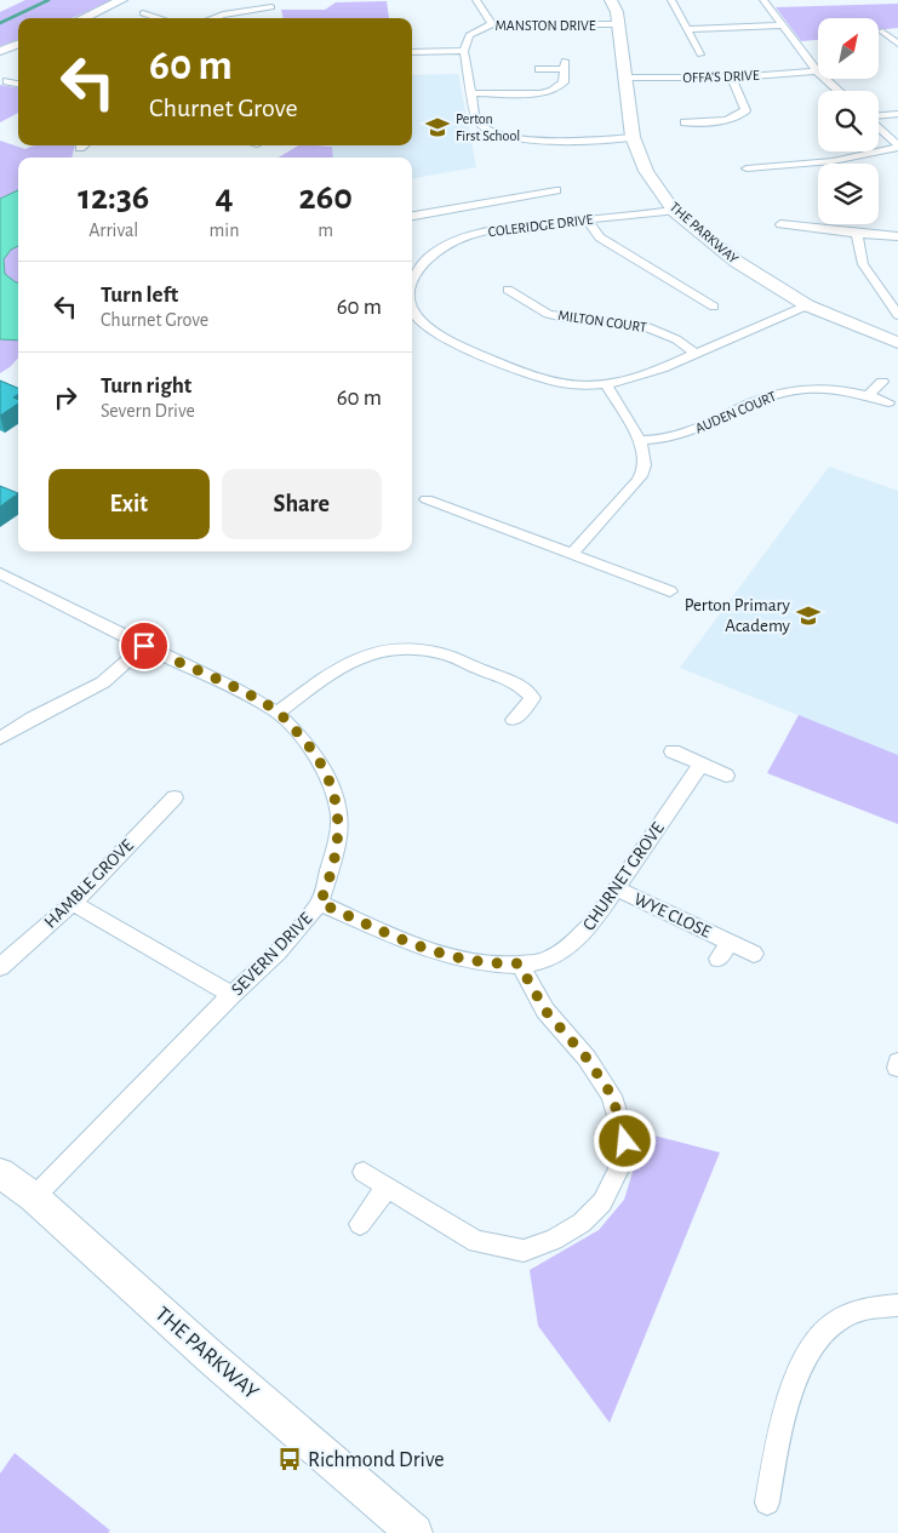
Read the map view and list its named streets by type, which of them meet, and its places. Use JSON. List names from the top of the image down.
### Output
{
  "streets": {
    "street": [
      "MANSTON DRIVE",
      "OFFA'S DRIVE",
      "COLERIDGE DRIVE",
      "THE PARKWAY",
      "MILTON COURT",
      "AUDEN COURT",
      "CHURNET GROVE",
      "HAMBLE GROVE",
      "WYE CLOSE",
      "SEVERN DRIVE"
    ]
  },
  "crossings": [
    ["MANSTON DRIVE", "THE PARKWAY"],
    ["OFFA'S DRIVE", "THE PARKWAY"],
    ["COLERIDGE DRIVE", "THE PARKWAY"],
    ["COLERIDGE DRIVE", "MILTON COURT"],
    ["THE PARKWAY", "SEVERN DRIVE"],
    ["CHURNET GROVE", "WYE CLOSE"],
    ["CHURNET GROVE", "SEVERN DRIVE"]
  ],
  "places": {
    "school or university": ["Perton First School", "Perton Primary Academy"],
    "bus stop": ["Richmond Drive"]
  },
  "north": "top right",
  "page": {
    "turn": ["60 m", "Churnet Grove"],
    "eta": [
      "12:36",
      "Arrival",
      "4",
      "min",
      "260",
      "m"
    ],
    "list": [
      {
        "name": "Turn left",
        "note": "Churnet Grove",
        "value": "60 m"
      },
      {
        "name": "Turn right",
        "note": "Severn Drive",
        "value": "60 m"
      }
    ],
    "buttons": ["Exit", "Share"]
  }
}
